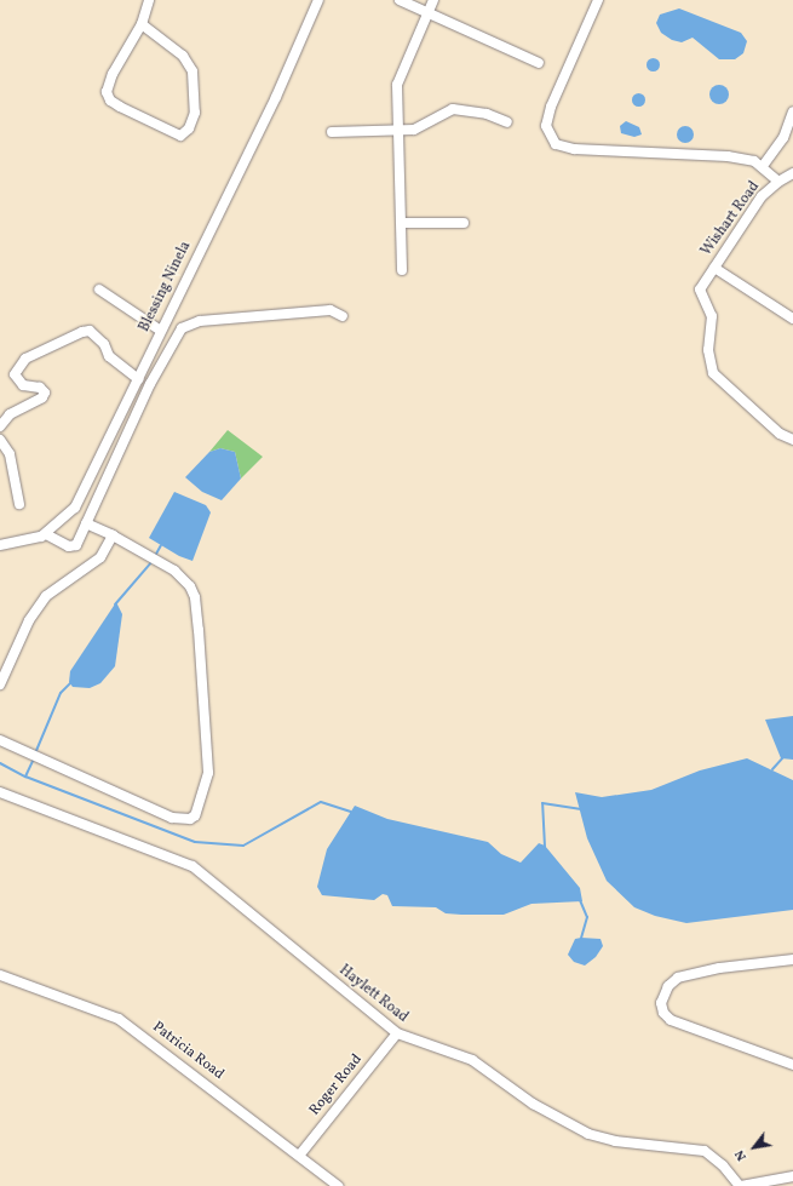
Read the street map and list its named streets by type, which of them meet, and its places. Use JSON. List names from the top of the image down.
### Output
{
  "streets": {
    "street": [
      "Wishart Road",
      "Blessing Ninela",
      "Haylett Road",
      "Patricia Road",
      "Roger Road"
    ]
  },
  "crossings": [
    ["Haylett Road", "Roger Road"],
    ["Patricia Road", "Roger Road"]
  ],
  "north": "bottom left"
}
